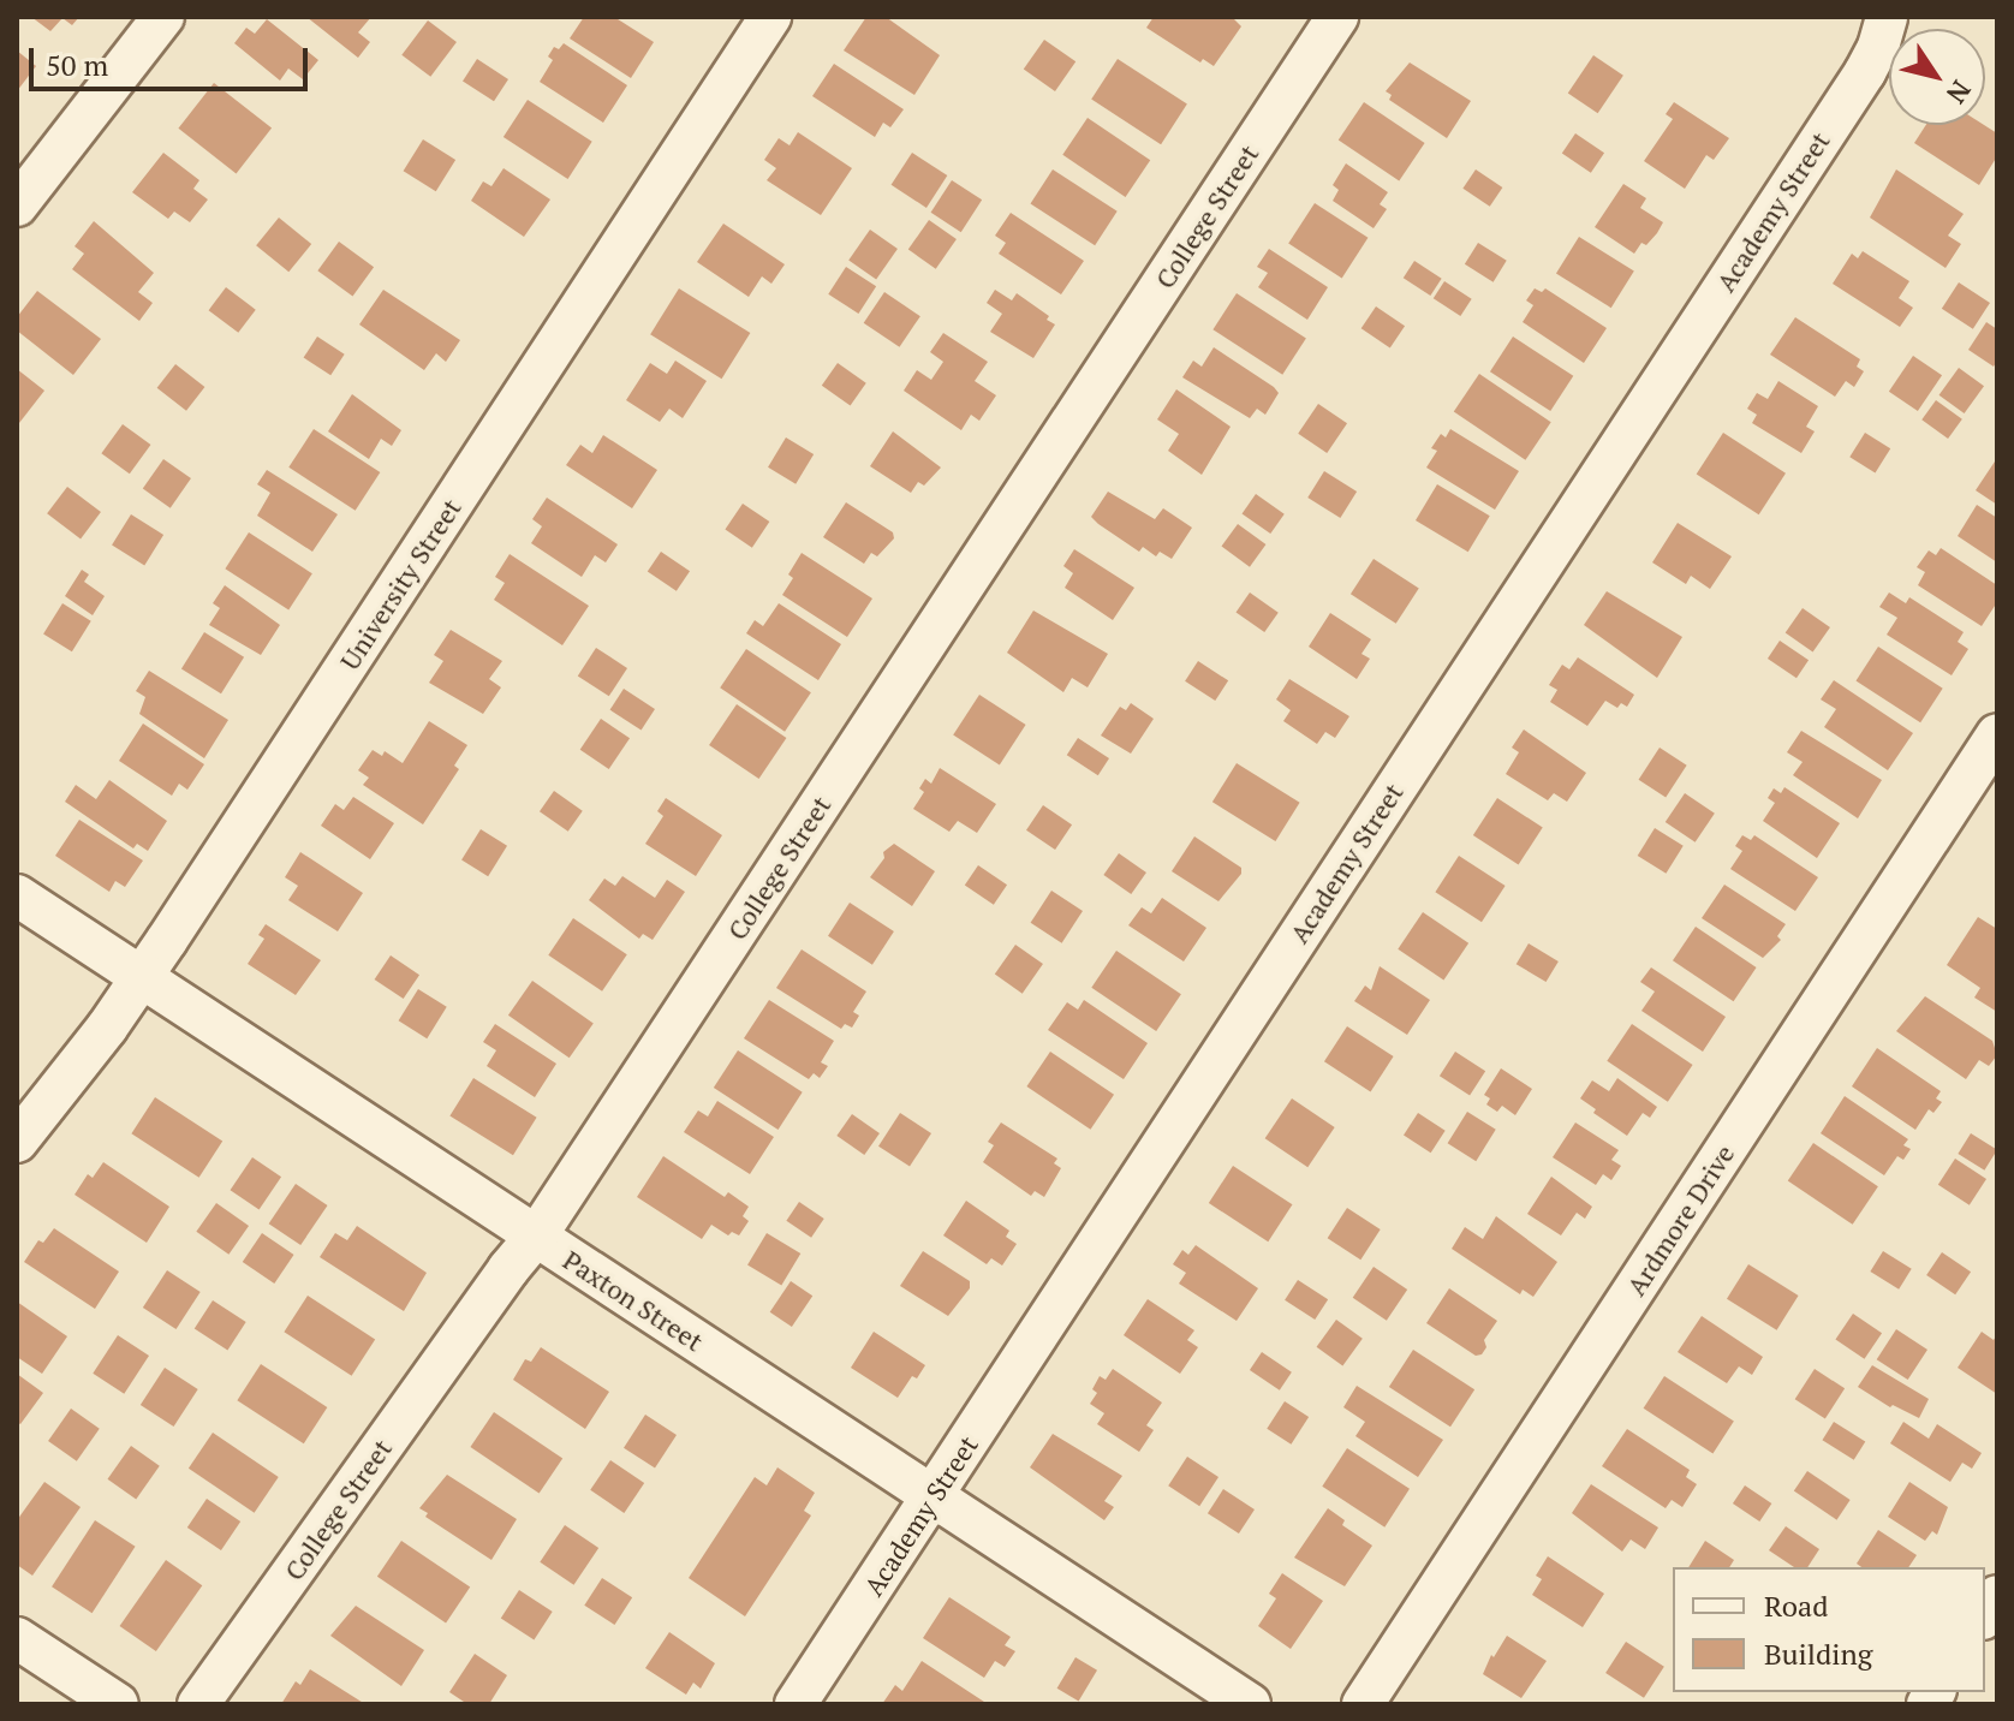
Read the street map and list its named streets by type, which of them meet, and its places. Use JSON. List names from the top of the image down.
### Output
{
  "streets": {
    "street": [
      "Academy Street",
      "College Street",
      "University Street",
      "Ardmore Drive",
      "Paxton Street"
    ]
  },
  "crossings": [
    ["Academy Street", "Paxton Street"],
    ["College Street", "Paxton Street"],
    ["University Street", "Paxton Street"]
  ],
  "legend": ["Road", "Building"],
  "scale_bar": "50 m",
  "north": "bottom right"
}
